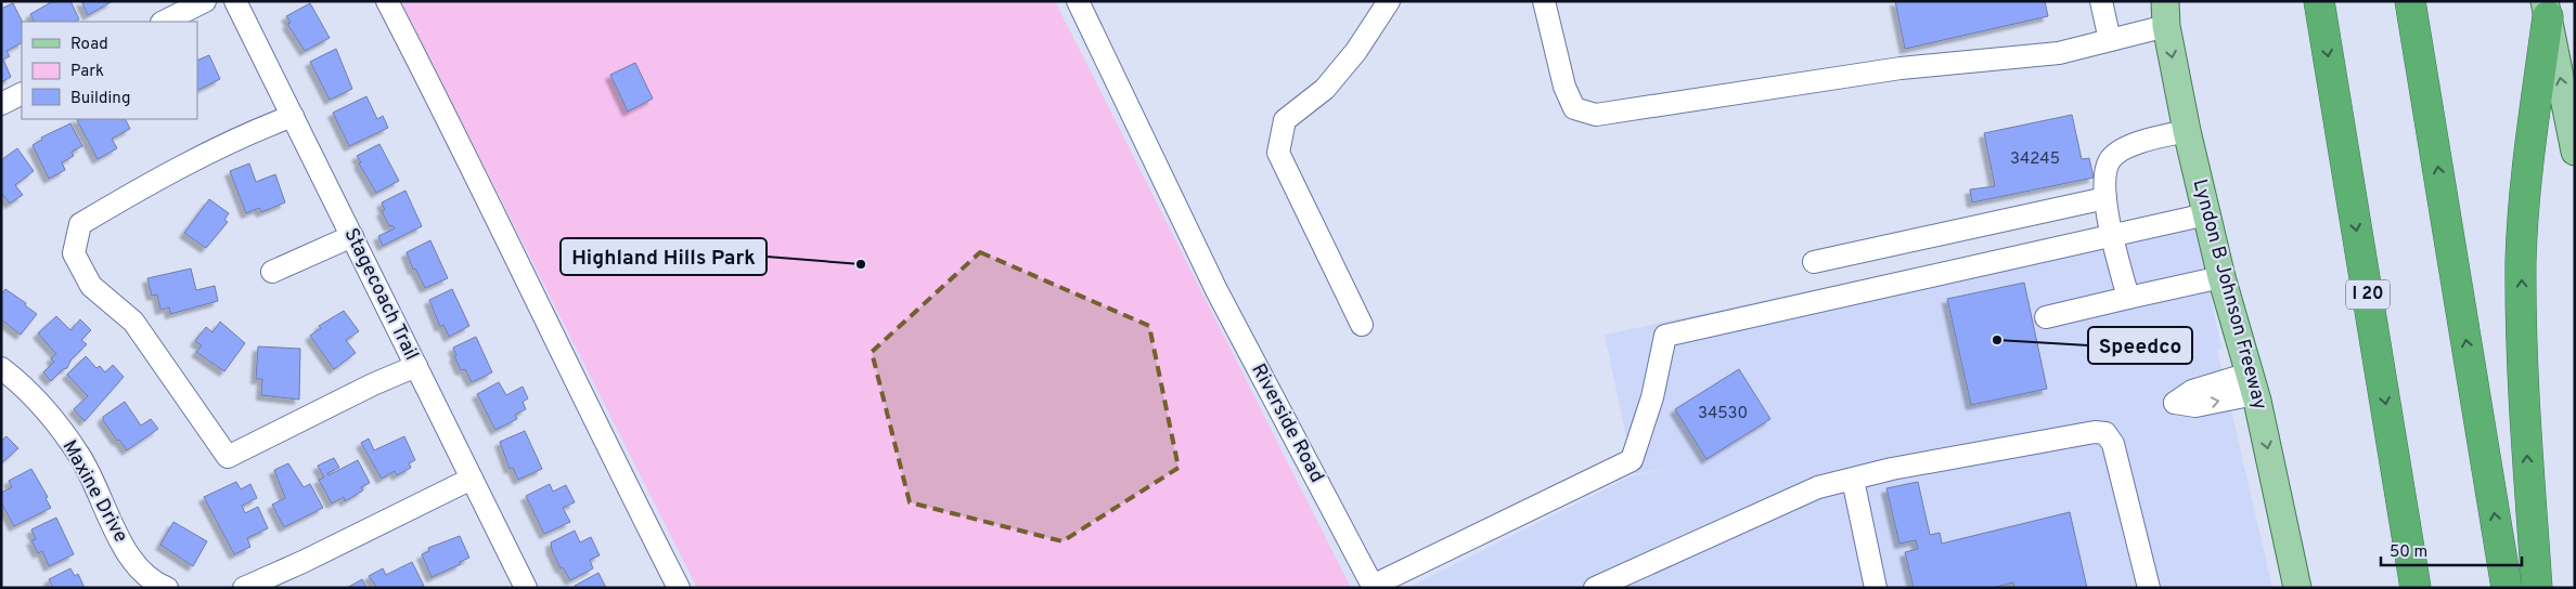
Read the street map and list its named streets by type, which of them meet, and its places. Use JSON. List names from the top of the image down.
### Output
{
  "streets": {
    "highway": ["I 20"],
    "main road": ["Lyndon B Johnson Freeway"],
    "street": ["Stagecoach Trail", "Riverside Road", "Maxine Drive"]
  },
  "one_way": ["Lyndon B Johnson Freeway"],
  "places": ["Highland Hills Park", "Speedco"],
  "house_numbers": ["34245", "34530"],
  "legend": ["Road", "Park", "Building"],
  "scale_bar": "50 m"
}
